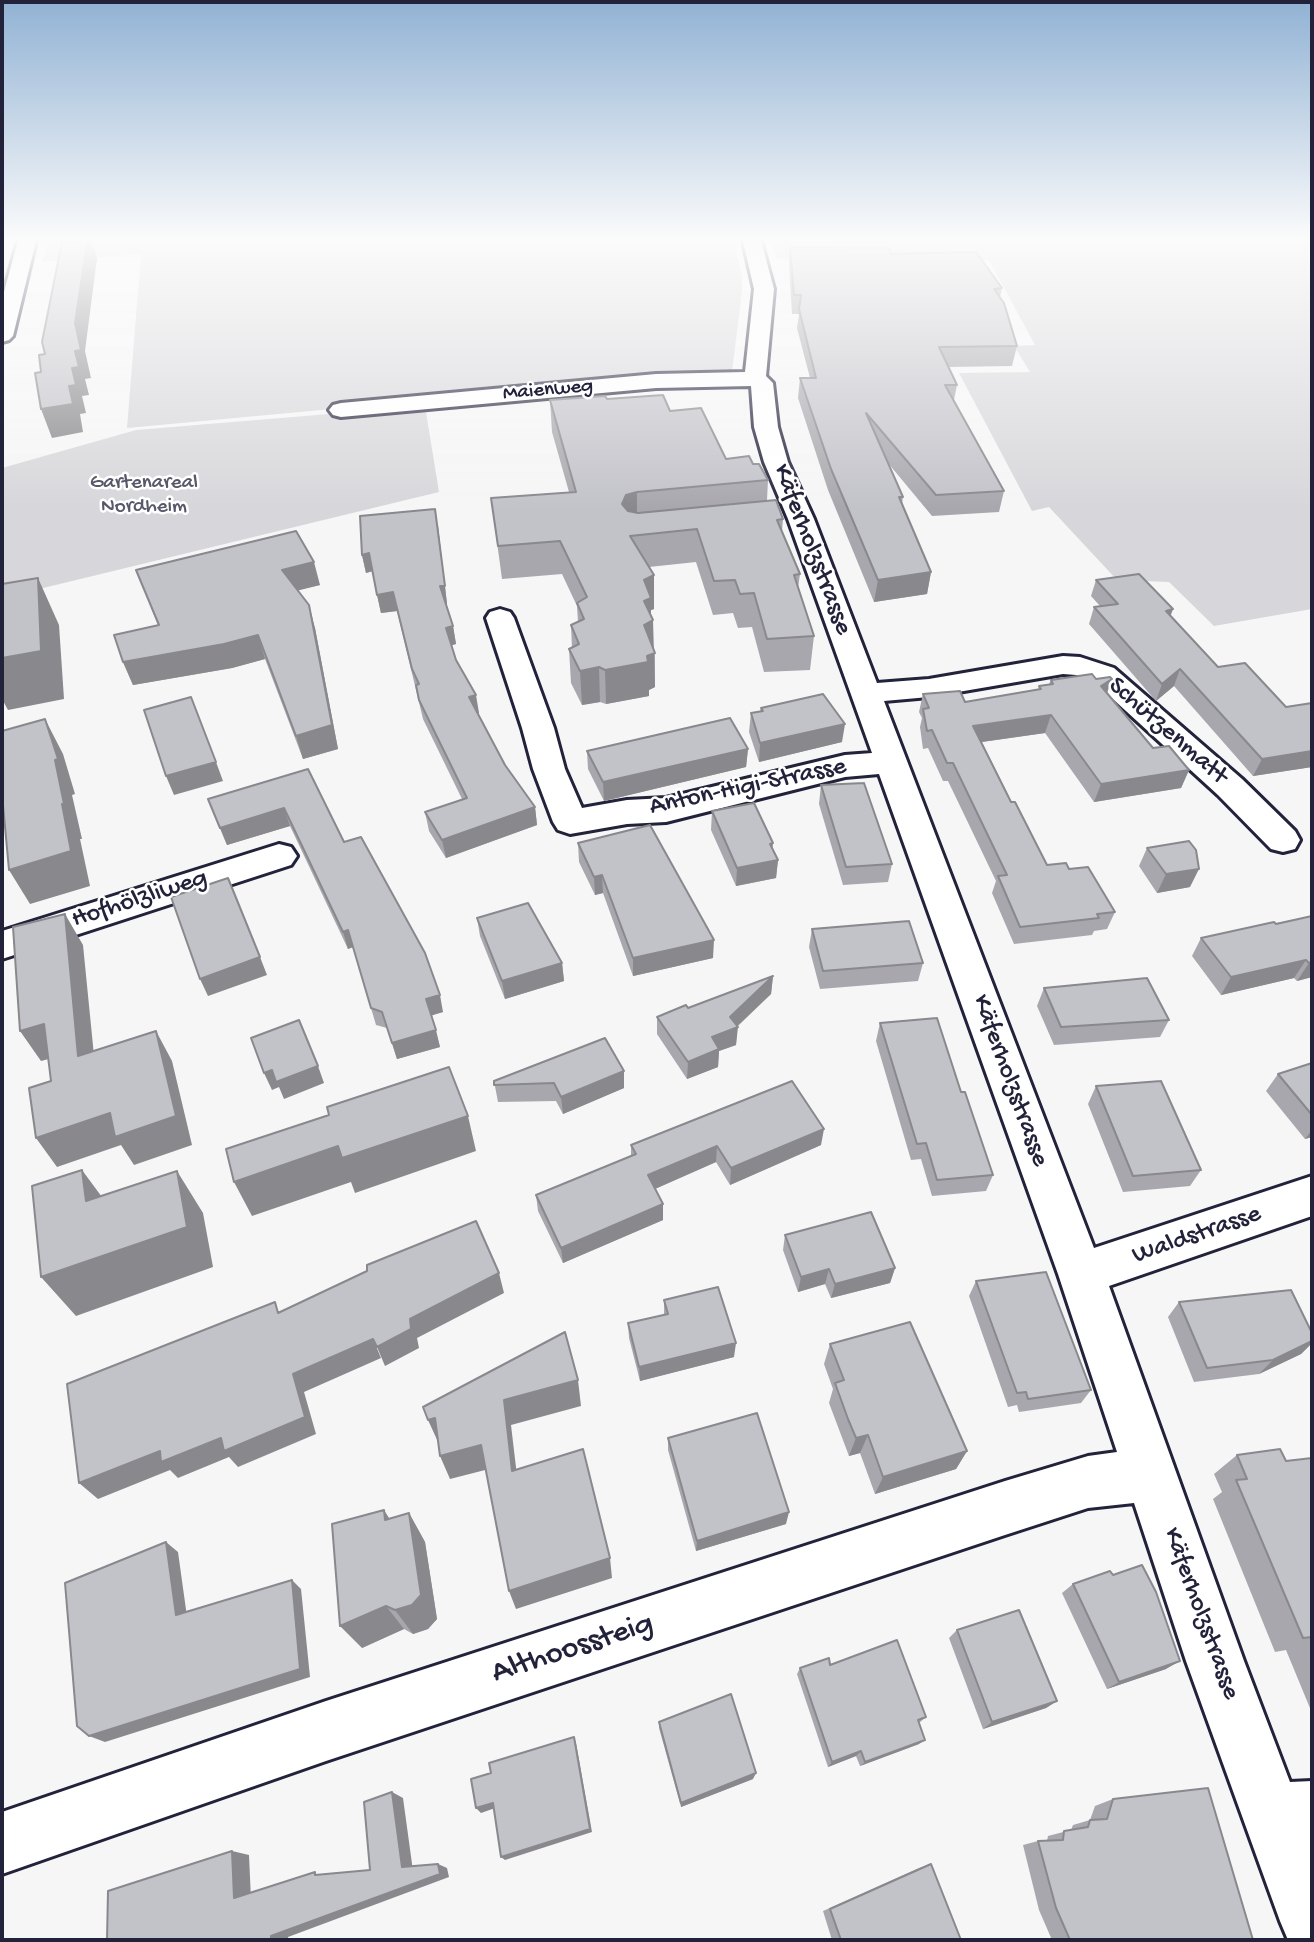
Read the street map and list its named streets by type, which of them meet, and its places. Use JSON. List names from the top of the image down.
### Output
{
  "streets": {
    "street": [
      "Maienweg",
      "Käferholzstrasse",
      "Schützenmatt",
      "Anton-Higi-Strasse",
      "Hofhölzliweg",
      "Waldstrasse",
      "Althoossteig"
    ]
  },
  "crossings": [
    ["Maienweg", "Käferholzstrasse"],
    ["Käferholzstrasse", "Schützenmatt"],
    ["Käferholzstrasse", "Anton-Higi-Strasse"],
    ["Käferholzstrasse", "Waldstrasse"],
    ["Käferholzstrasse", "Althoossteig"]
  ],
  "parks": ["Gartenareal Nordheim"]
}
